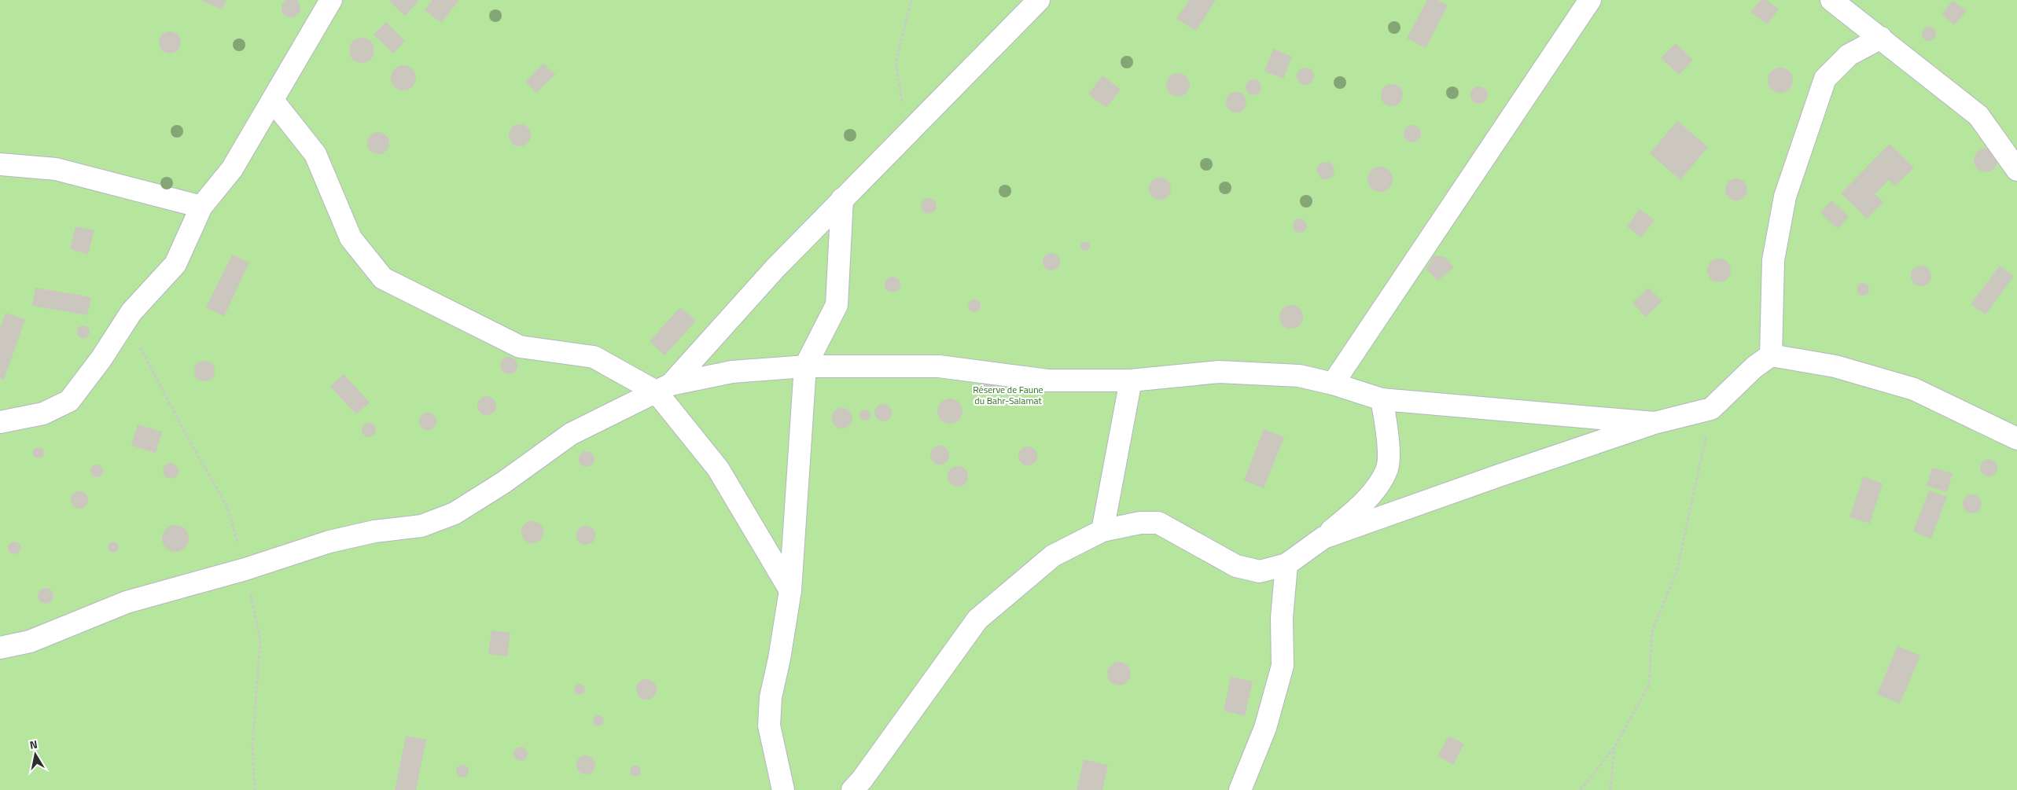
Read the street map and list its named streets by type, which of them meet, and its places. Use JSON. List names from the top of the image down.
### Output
{
  "parks": ["Réserve de Faune du Bahr-Salamat"],
  "north": "top"
}
